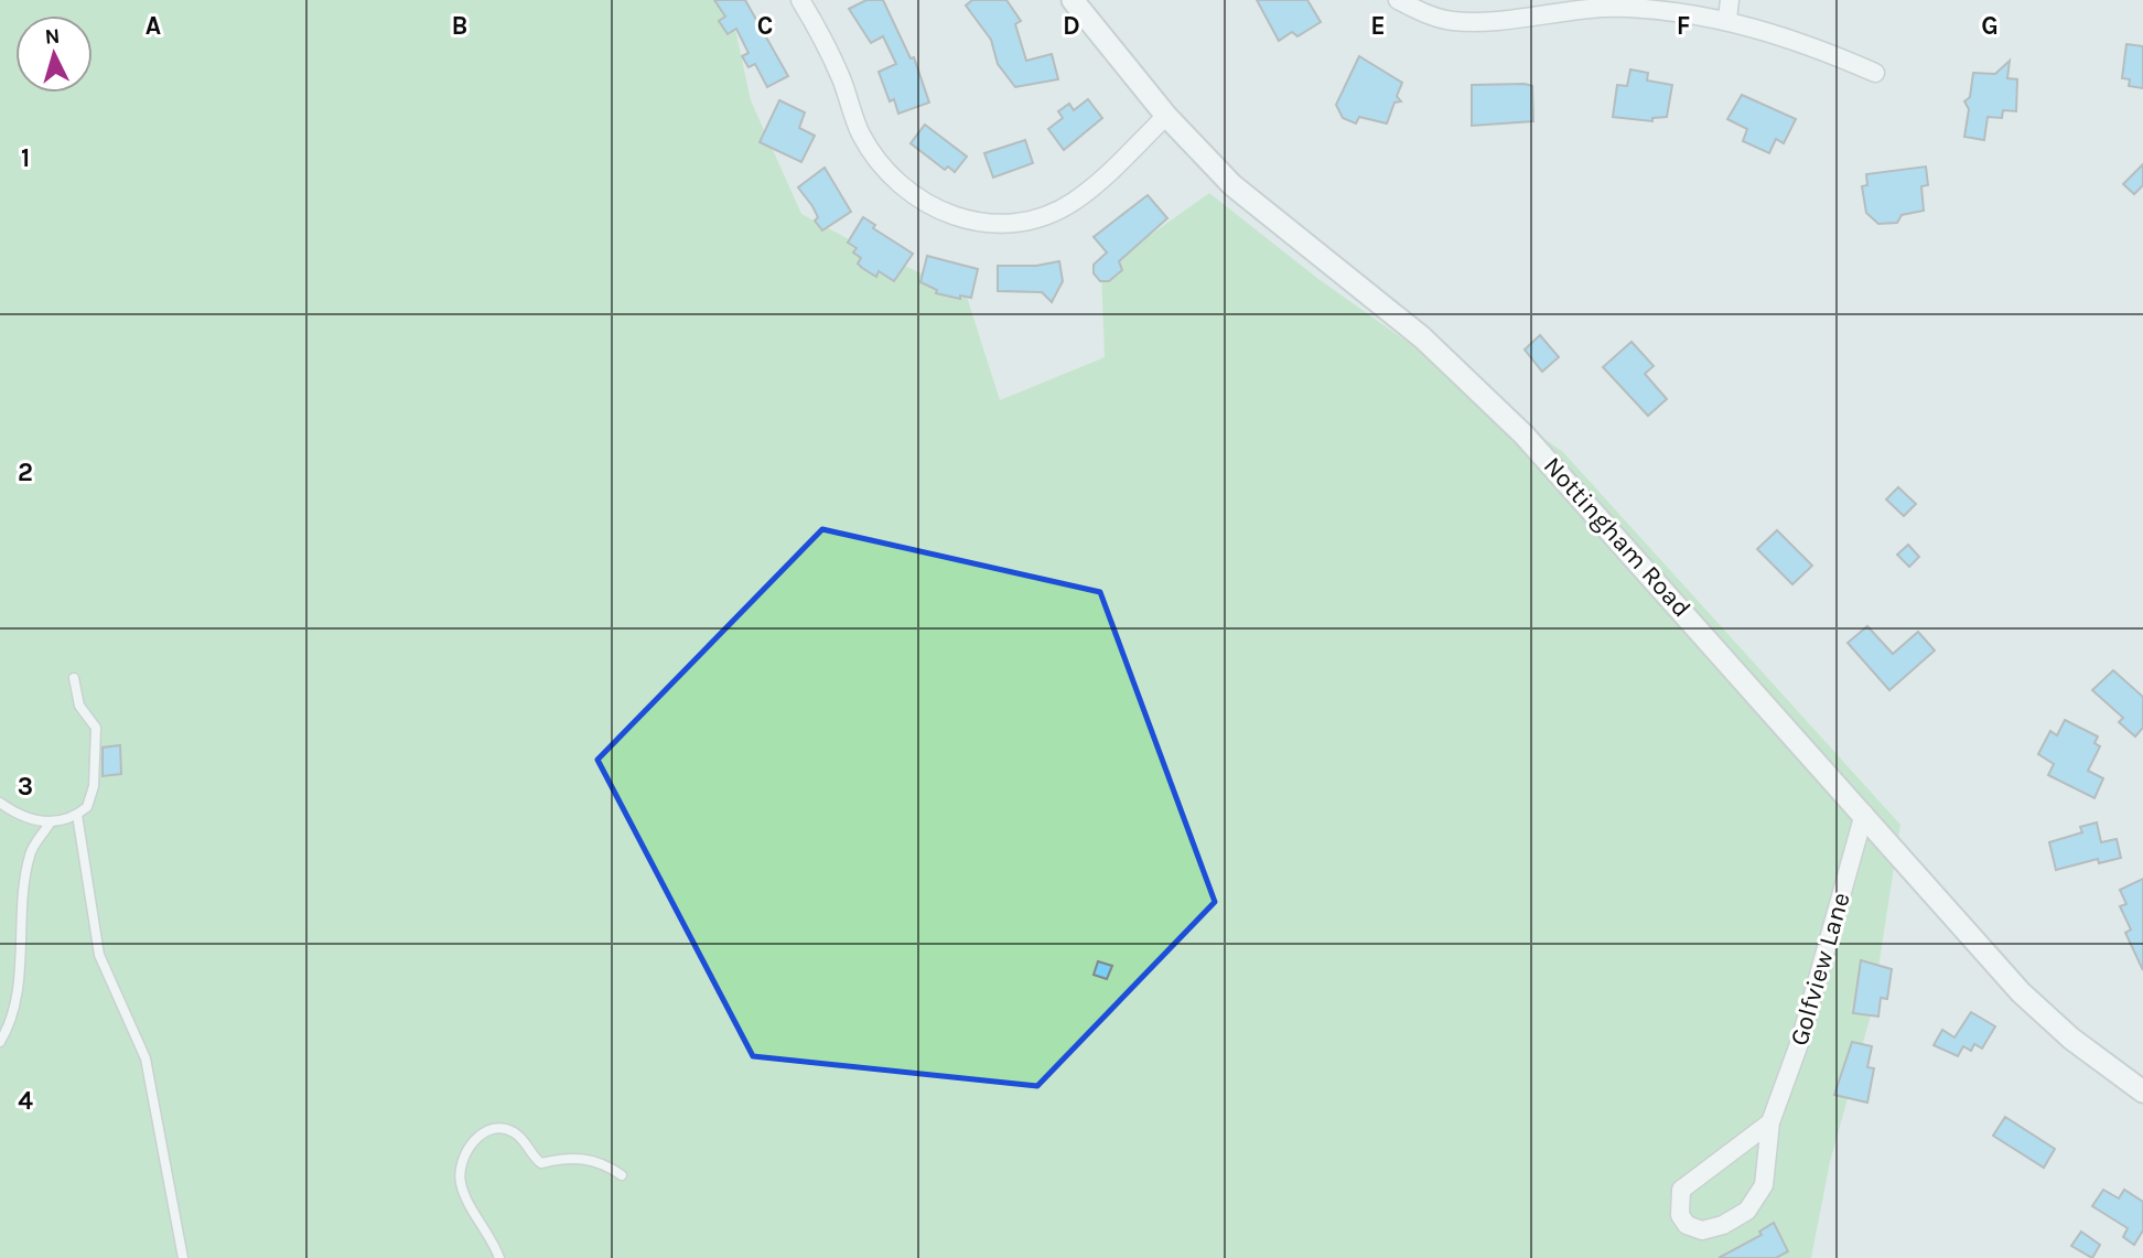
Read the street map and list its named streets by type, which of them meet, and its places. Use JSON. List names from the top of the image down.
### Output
{
  "streets": {
    "street": ["Nottingham Road", "Golfview Lane"]
  },
  "crossings": [
    ["Nottingham Road", "Golfview Lane"]
  ],
  "north": "top",
  "grid": {
    "columns": [
      "A",
      "B",
      "C",
      "D",
      "E",
      "F",
      "G"
    ],
    "rows": [
      "1",
      "2",
      "3",
      "4"
    ]
  }
}
